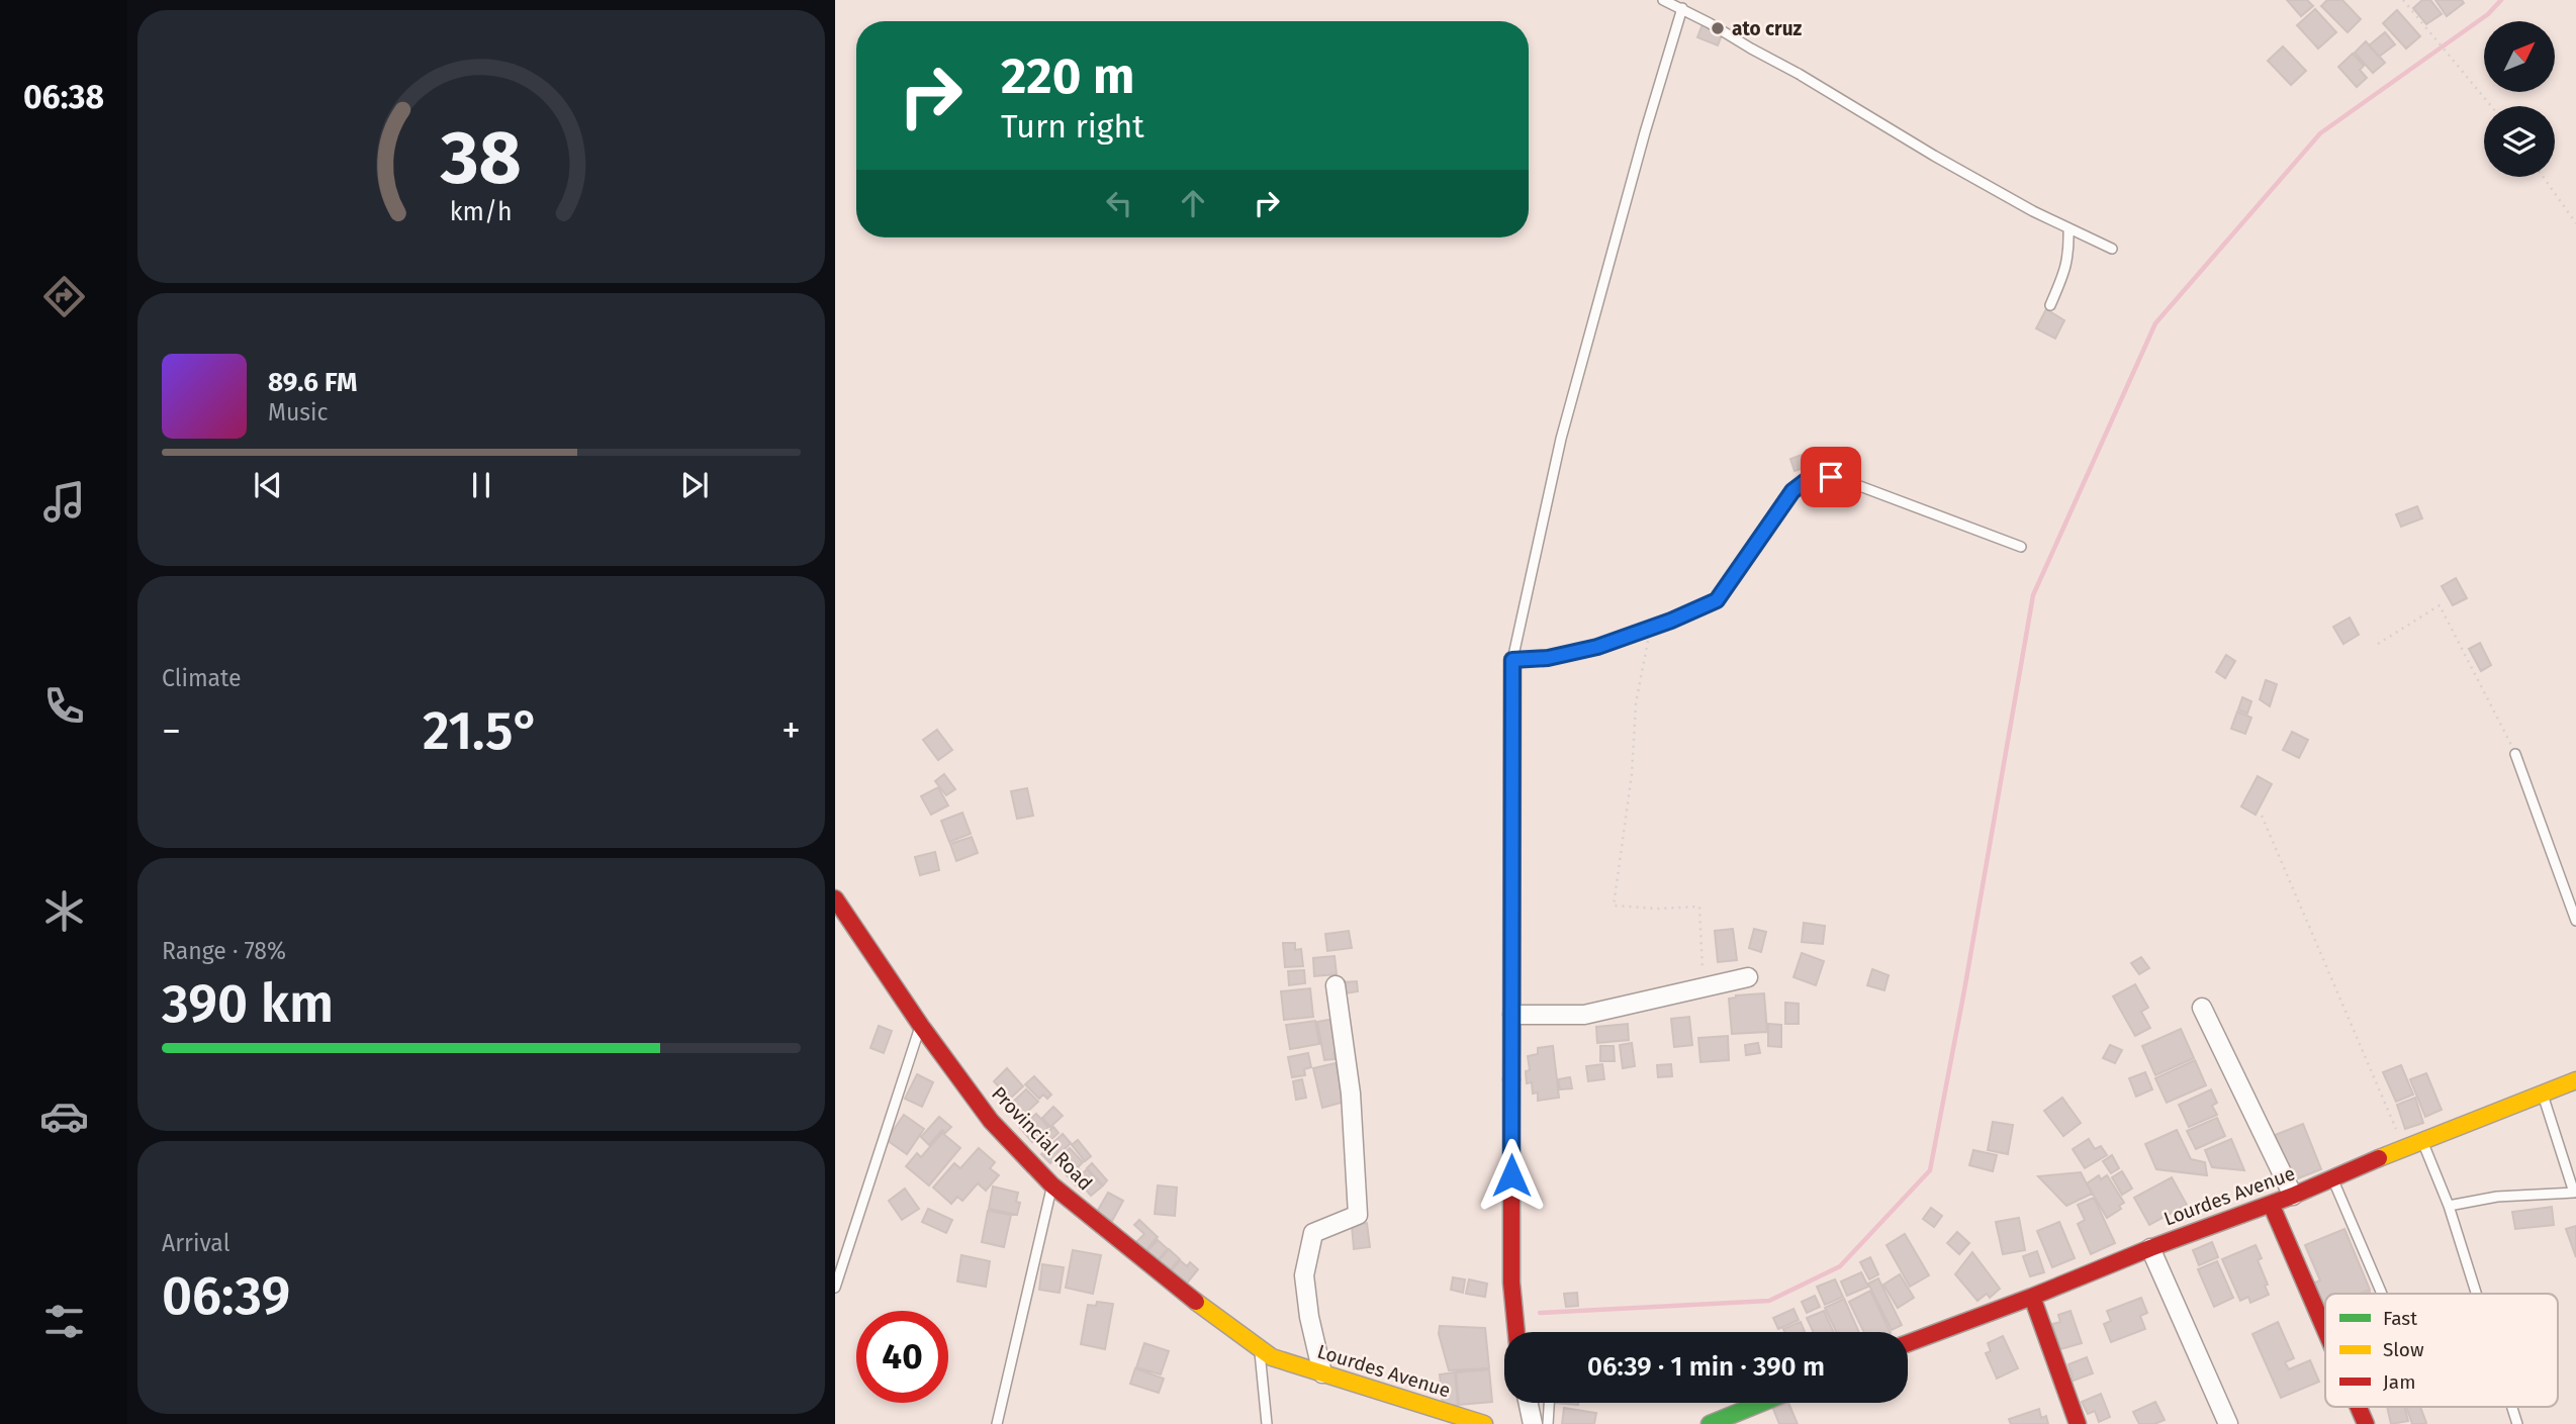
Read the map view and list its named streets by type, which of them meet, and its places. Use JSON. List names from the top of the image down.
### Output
{
  "streets": {
    "main road": ["Provincial Road", "Lourdes Avenue"]
  },
  "crossings": [
    ["Provincial Road", "Lourdes Avenue"]
  ],
  "places": ["ato cruz"],
  "legend": ["Fast", "Slow", "Jam"],
  "north": "top right",
  "page": {
    "tabs": "06:38",
    "turn": ["220 m", "Turn right"],
    "song": ["89.6 FM", "Music"],
    "tile": [
      "Climate",
      ["Range · 78%", "390 km"],
      ["Arrival", "06:39"]
    ],
    "heat": ["−", "21.5°", "+"],
    "limit": "40",
    "trip": "06:39 · 1 min · 390 m",
    "gauge": ["38", "km/h"]
  }
}
